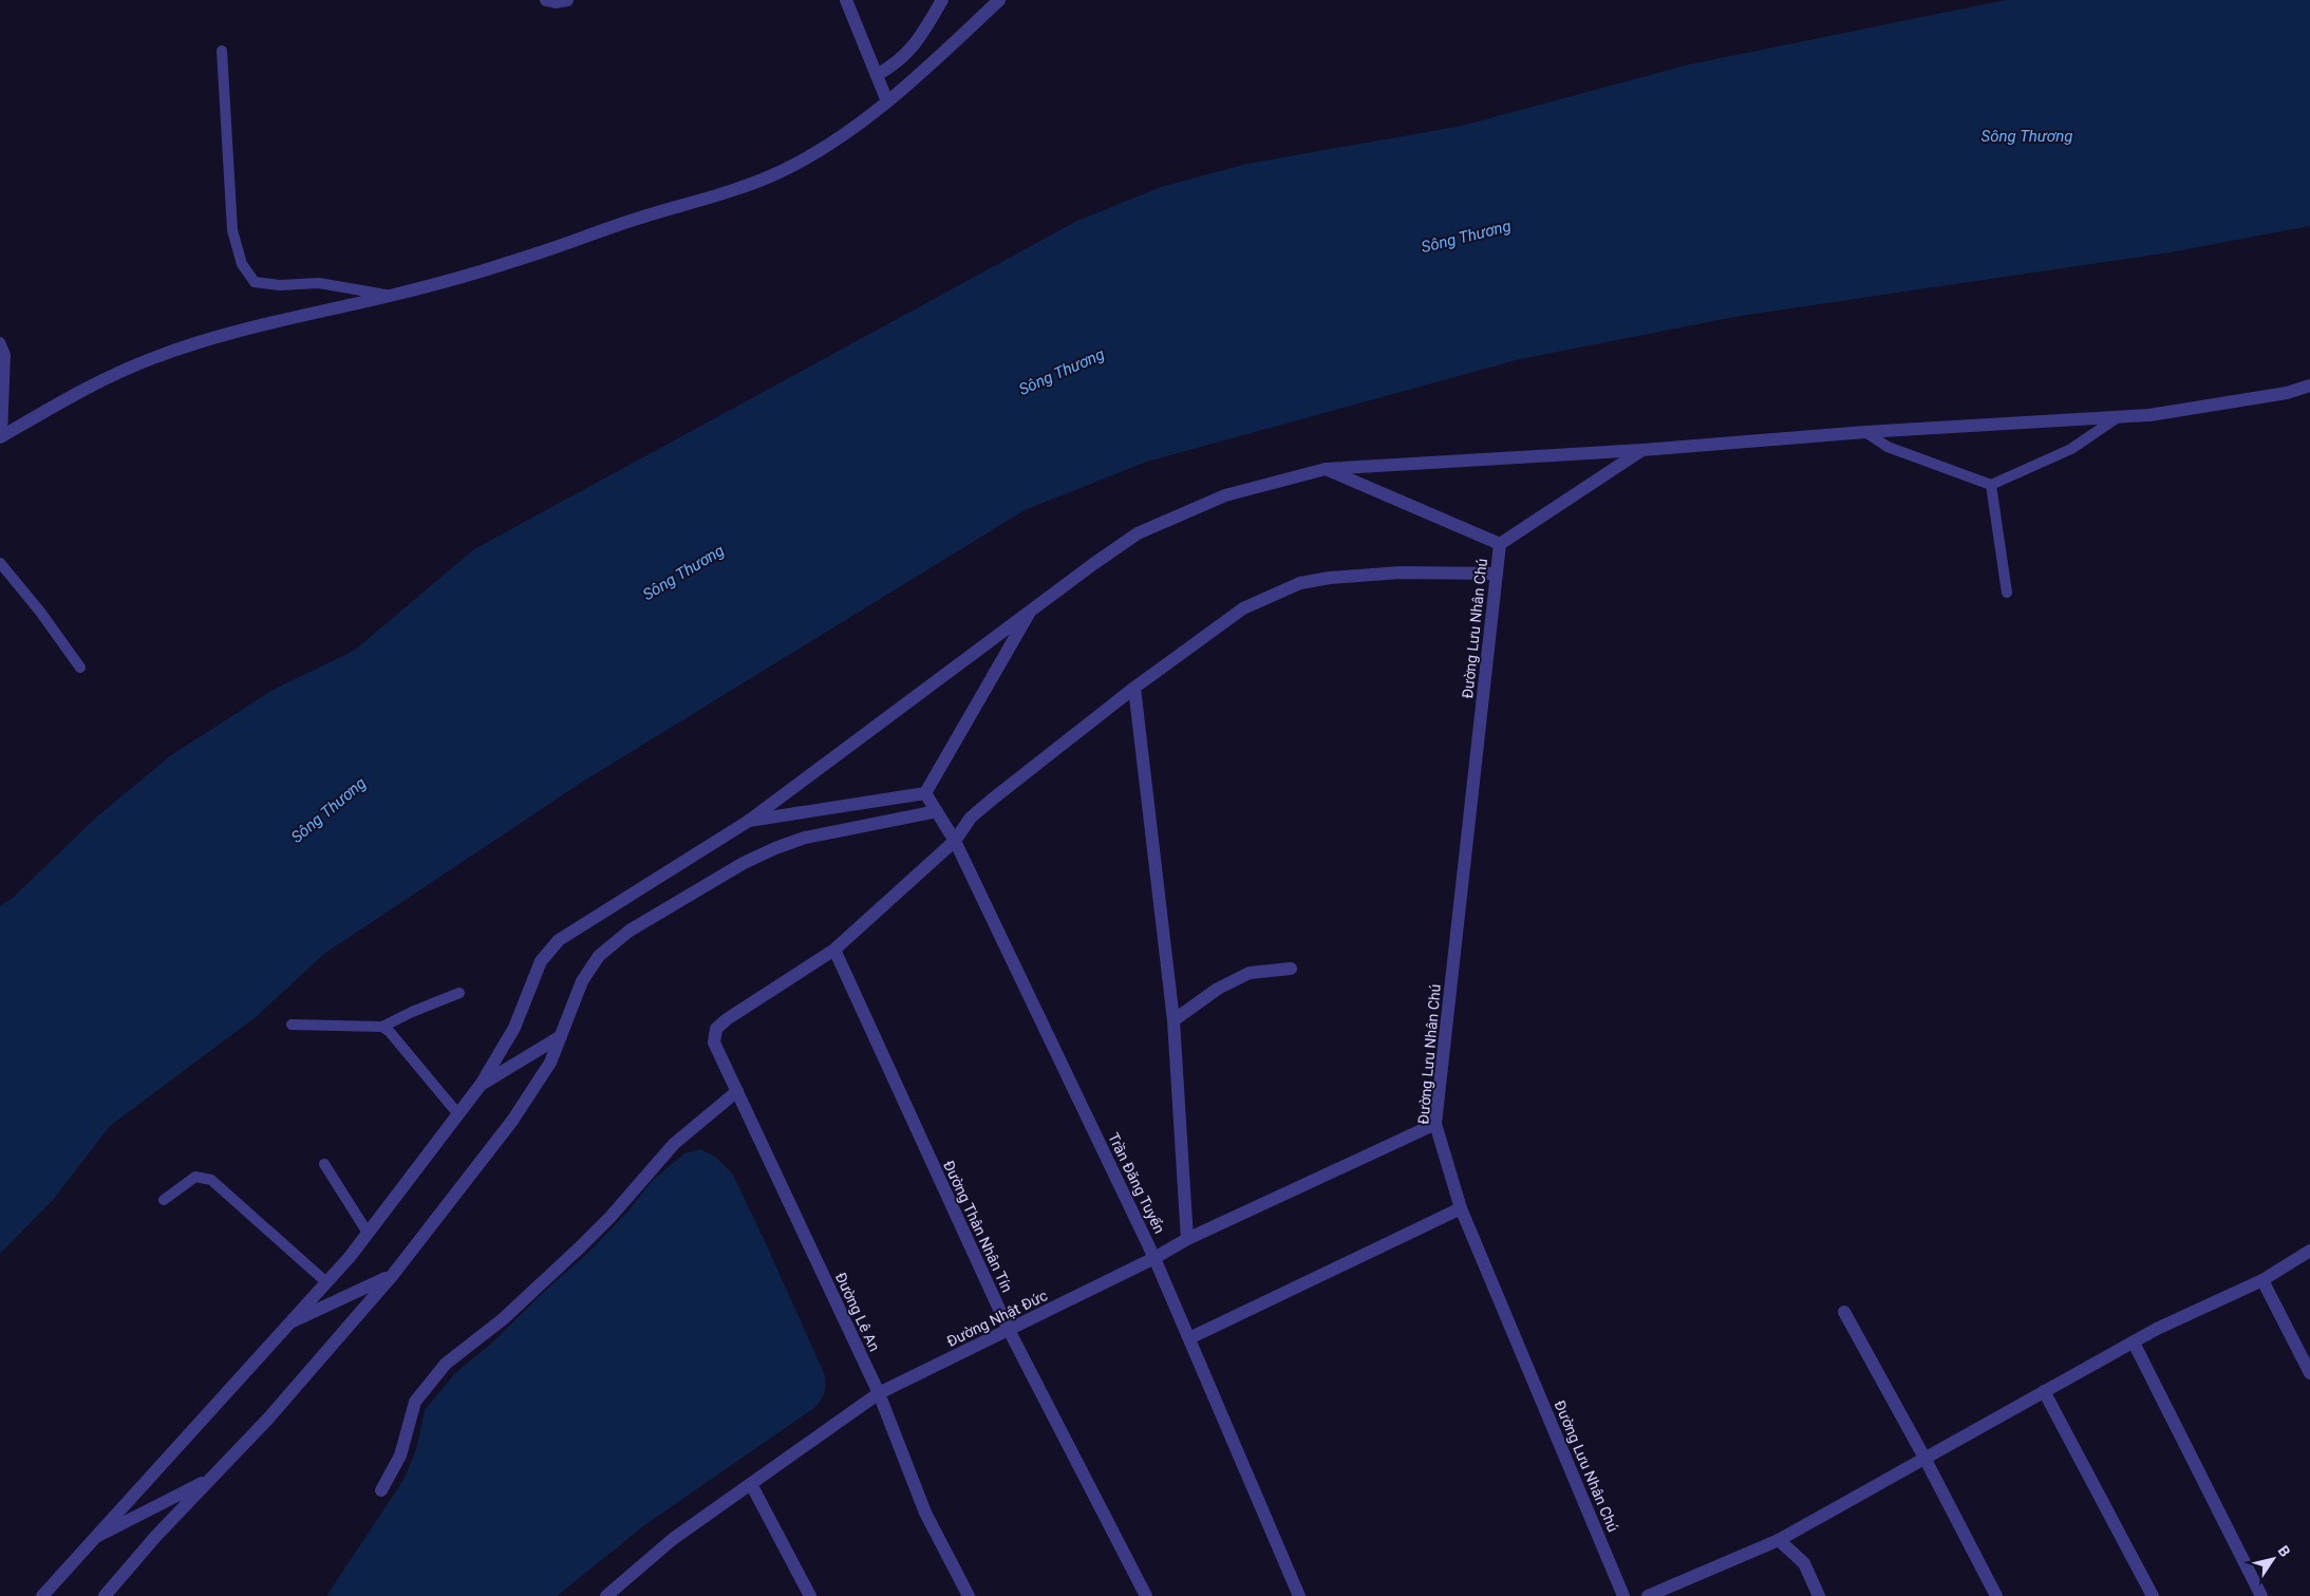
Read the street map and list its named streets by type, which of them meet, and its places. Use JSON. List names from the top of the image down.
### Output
{
  "streets": {
    "street": [
      "Đường Lưu Nhân Chú",
      "Trần Đăng Tuyển",
      "Đường Thân Nhân Tín",
      "Đường Lê An",
      "Đường Nhật Đức"
    ]
  },
  "crossings": [
    ["Đường Lưu Nhân Chú", "Đường Nhật Đức"],
    ["Trần Đăng Tuyển", "Đường Nhật Đức"],
    ["Đường Thân Nhân Tín", "Đường Lê An"],
    ["Đường Thân Nhân Tín", "Đường Nhật Đức"],
    ["Đường Lê An", "Đường Nhật Đức"]
  ],
  "water": ["Sông Thương"],
  "north": "top right"
}
